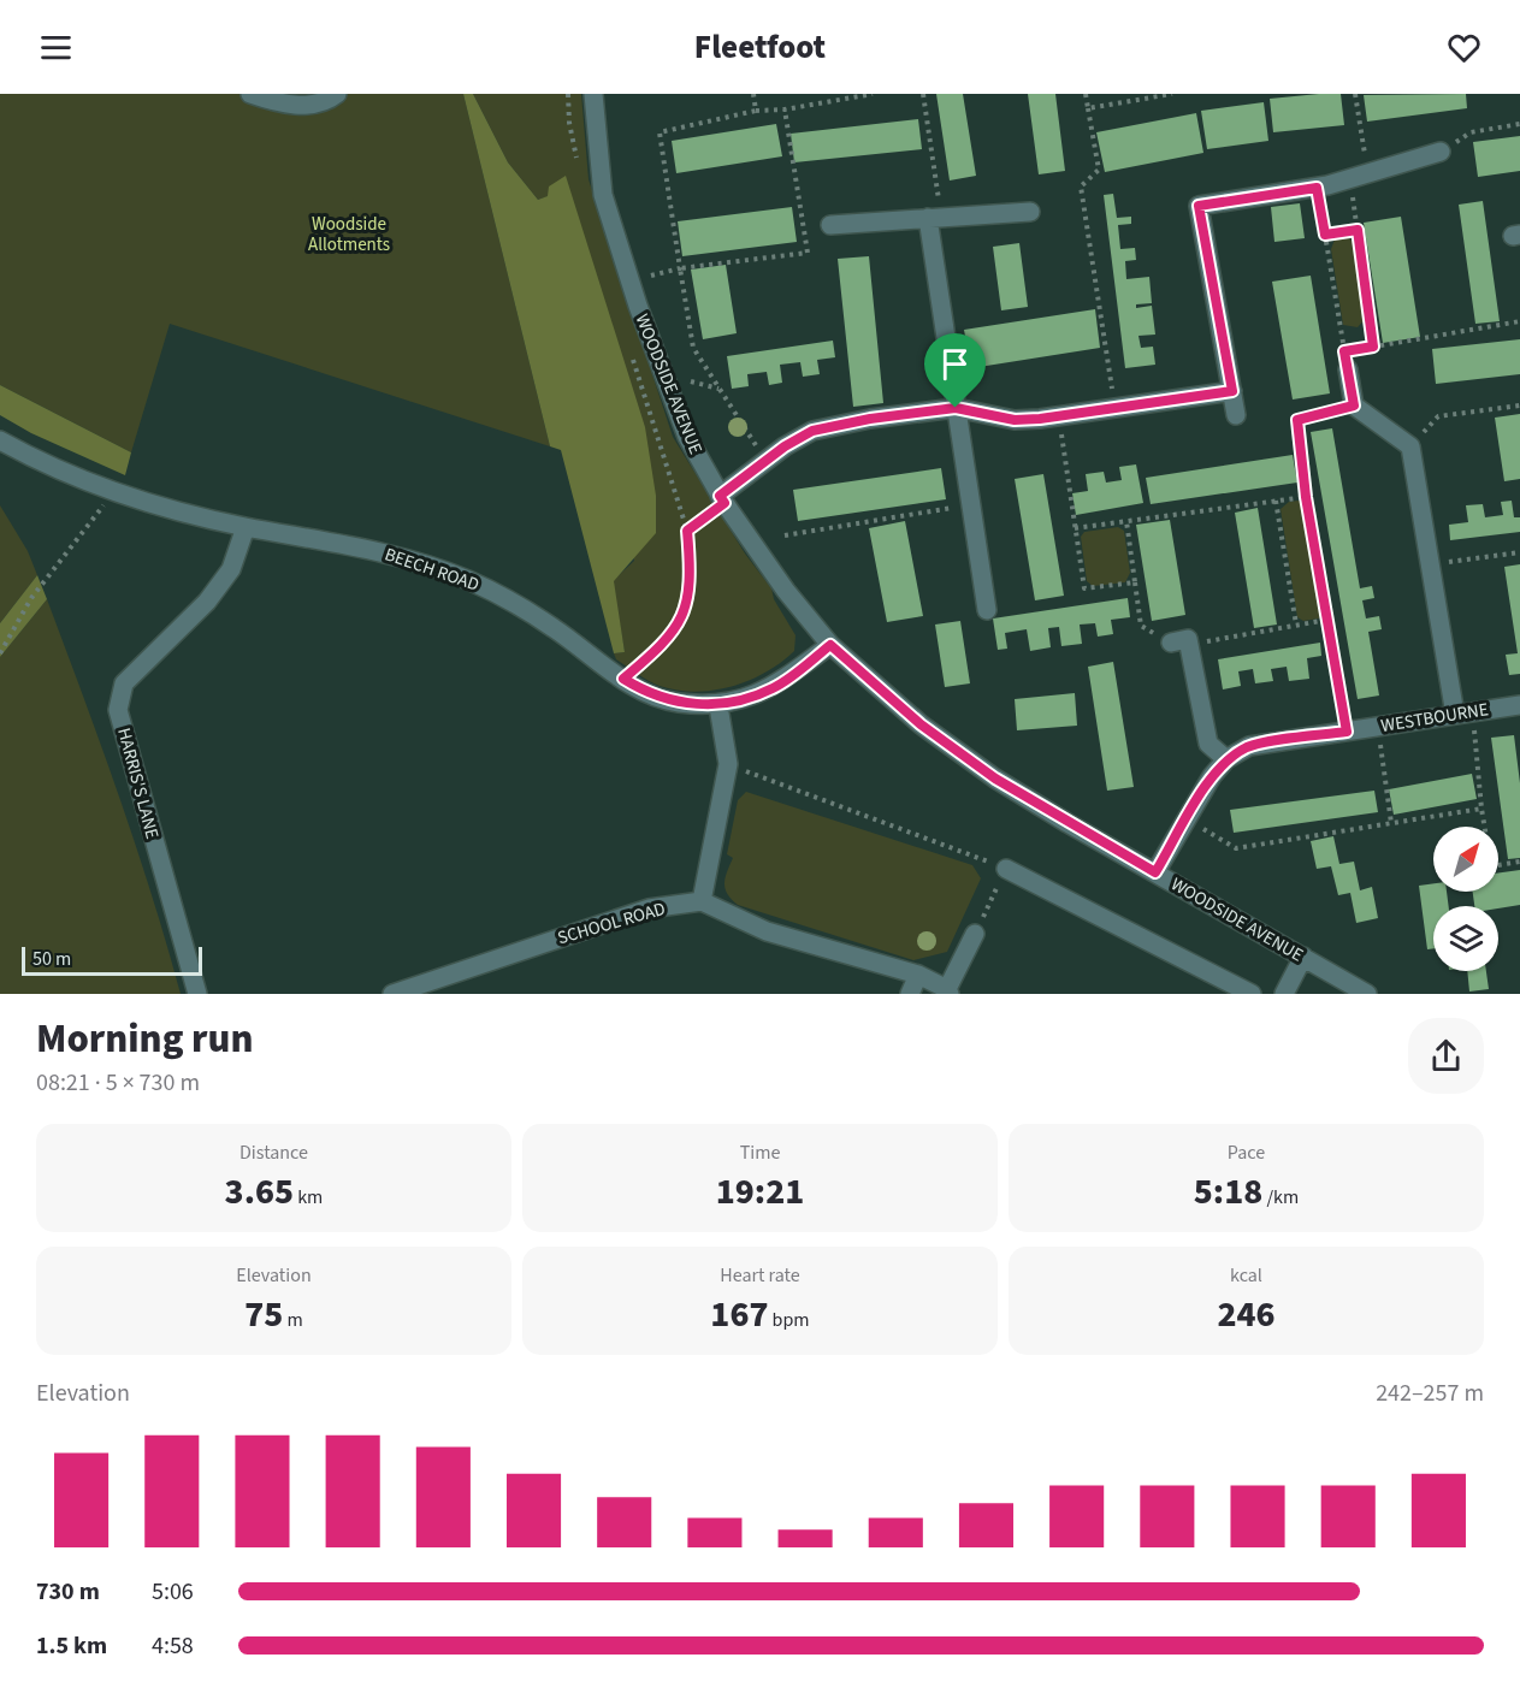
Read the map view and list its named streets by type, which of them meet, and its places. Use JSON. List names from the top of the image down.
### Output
{
  "streets": {
    "street": [
      "WOODSIDE AVENUE",
      "BEECH ROAD",
      "WESTBOURNE",
      "HARRIS'S LANE",
      "SCHOOL ROAD"
    ]
  },
  "crossings": [
    ["WOODSIDE AVENUE", "BEECH ROAD"],
    ["WOODSIDE AVENUE", "WESTBOURNE"],
    ["BEECH ROAD", "HARRIS'S LANE"]
  ],
  "parks": ["Woodside Allotments"],
  "scale_bar": "50 m",
  "north": "top right",
  "page": {
    "header": "Fleetfoot",
    "scale": "50 m",
    "heading": ["Morning run", "08:21 · 5 × 730 m"],
    "stats": [
      ["Distance", "3.65 km"],
      ["Time", "19:21"],
      ["Pace", "5:18 /km"],
      ["Elevation", "75 m"],
      ["Heart rate", "167 bpm"],
      ["kcal", "246"]
    ],
    "chart": ["Elevation", "242–257 m"],
    "list": [
      {
        "name": "730 m",
        "note": "5:06"
      },
      {
        "name": "1.5 km",
        "note": "4:58"
      }
    ]
  }
}
